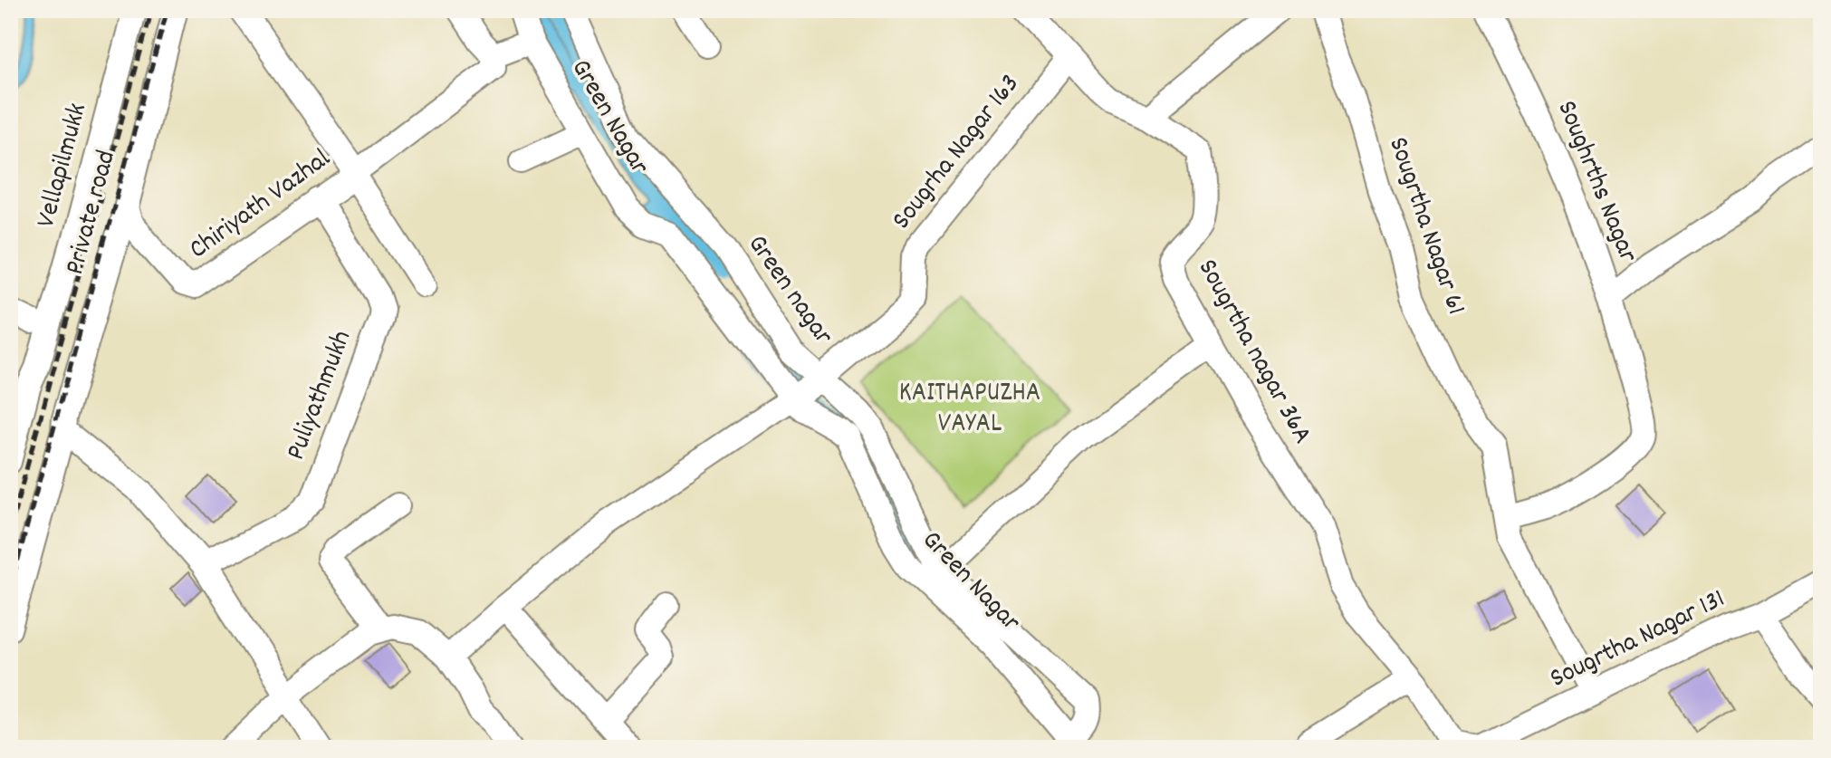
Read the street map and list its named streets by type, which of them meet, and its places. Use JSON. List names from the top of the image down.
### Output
{
  "streets": {
    "street": [
      "Green Nagar",
      "Sougrha Nagar 163",
      "Vellapilmukk",
      "Soughrths Nagar",
      "Chiriyath Vazhal",
      "Private road",
      "Sougrtha Nagar 61",
      "Green nagar",
      "Sougrtha nagar 36A",
      "Puliyathmukh",
      "Sougrtha Nagar 131"
    ]
  },
  "crossings": [
    ["Green Nagar", "Sougrha Nagar 163"],
    ["Green Nagar", "Green nagar"],
    ["Sougrha Nagar 163", "Green nagar"],
    ["Sougrha Nagar 163", "Sougrtha nagar 36A"],
    ["Chiriyath Vazhal", "Private road"],
    ["Chiriyath Vazhal", "Puliyathmukh"],
    ["Sougrtha Nagar 61", "Sougrtha Nagar 131"],
    ["Sougrtha nagar 36A", "Sougrtha Nagar 131"]
  ],
  "parks": ["KAITHAPUZHA VAYAL"]
}
